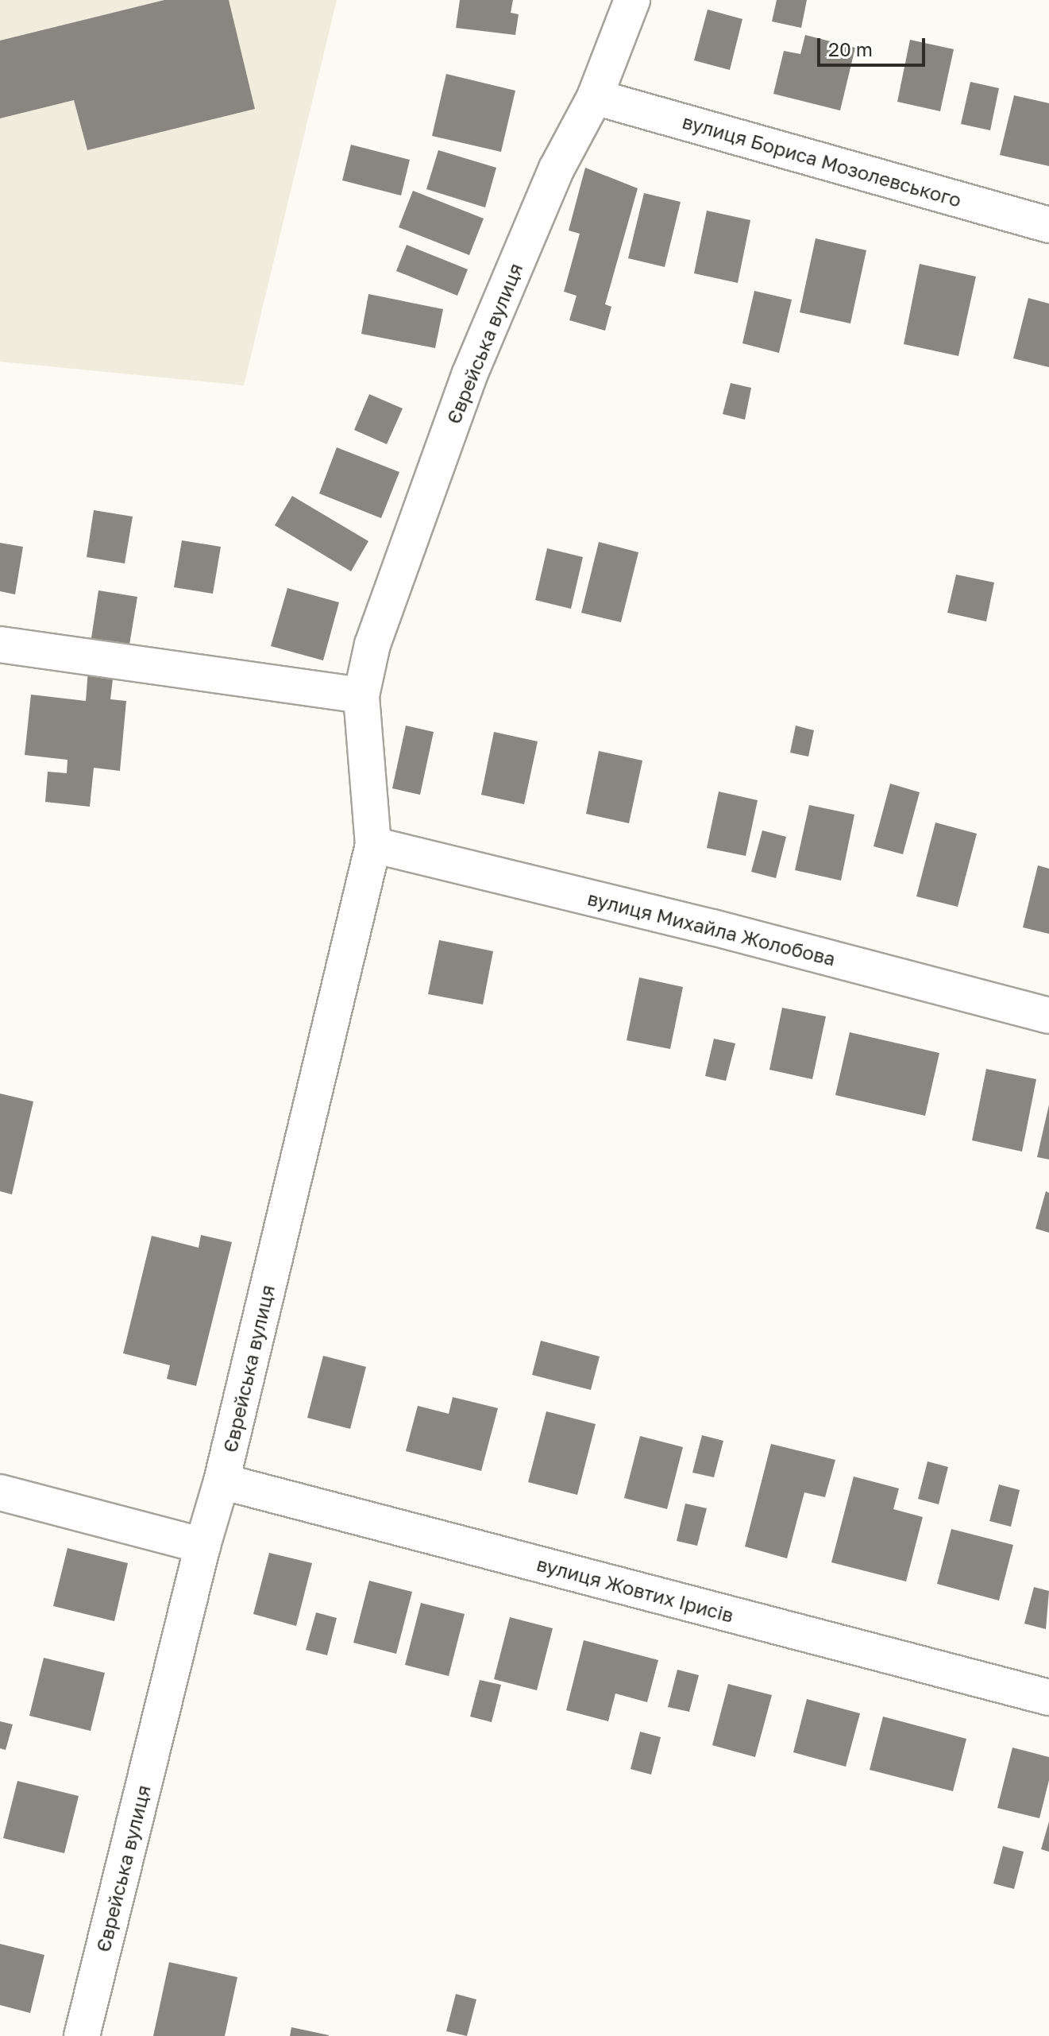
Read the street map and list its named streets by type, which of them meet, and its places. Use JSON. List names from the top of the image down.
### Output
{
  "streets": {
    "street": [
      "вулиця Бориса Мозолевського",
      "Єврейська вулиця",
      "вулиця Михайла Жолобова",
      "вулиця Жовтих Ірисів"
    ]
  },
  "crossings": [
    ["вулиця Бориса Мозолевського", "Єврейська вулиця"],
    ["Єврейська вулиця", "вулиця Михайла Жолобова"],
    ["Єврейська вулиця", "вулиця Жовтих Ірисів"]
  ],
  "scale_bar": "20 m"
}
